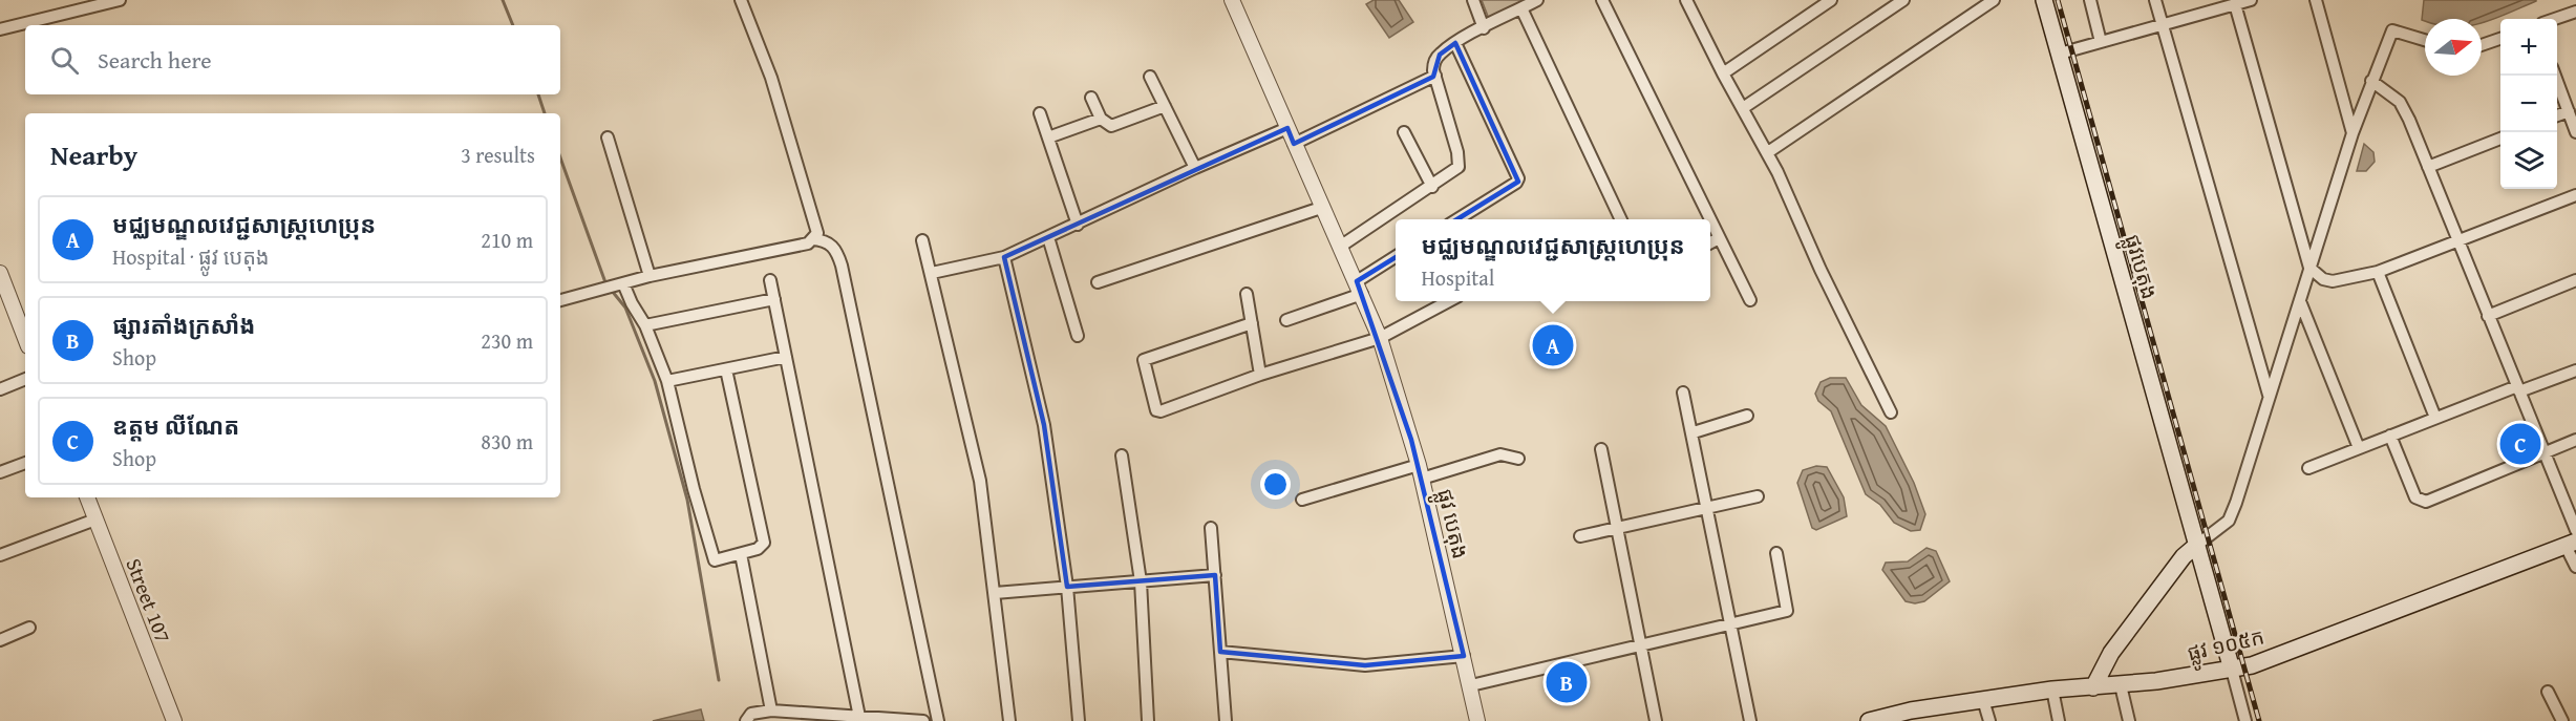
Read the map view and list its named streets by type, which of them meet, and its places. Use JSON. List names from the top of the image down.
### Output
{
  "streets": {
    "main road": ["ផ្លូវបេតុង", "ផ្លូវ ១០៥ក"],
    "street": ["ផ្លូវ បេតុង", "Street 107"]
  },
  "crossings": [
    ["ផ្លូវបេតុង", "ផ្លូវ ១០៥ក"]
  ],
  "north": "right",
  "page": {
    "map_buttons": ["+", "−"],
    "search": "Search here",
    "heading": ["Nearby", "3 results"],
    "list": [
      {
        "mark": "A",
        "name": "មជ្ឈមណ្ឌលវេជ្ជសាស្ត្រហេប្រុន",
        "note": "Hospital · ផ្លូវ បេតុង",
        "value": "210 m"
      },
      {
        "mark": "B",
        "name": "ផ្សារតាំងក្រសាំង",
        "note": "Shop",
        "value": "230 m"
      },
      {
        "mark": "C",
        "name": "ឧត្តម លីណែត",
        "note": "Shop",
        "value": "830 m"
      }
    ],
    "popup": ["មជ្ឈមណ្ឌលវេជ្ជសាស្ត្រហេប្រុន", "Hospital"],
    "pins": ["A", "C", "B"]
  }
}
